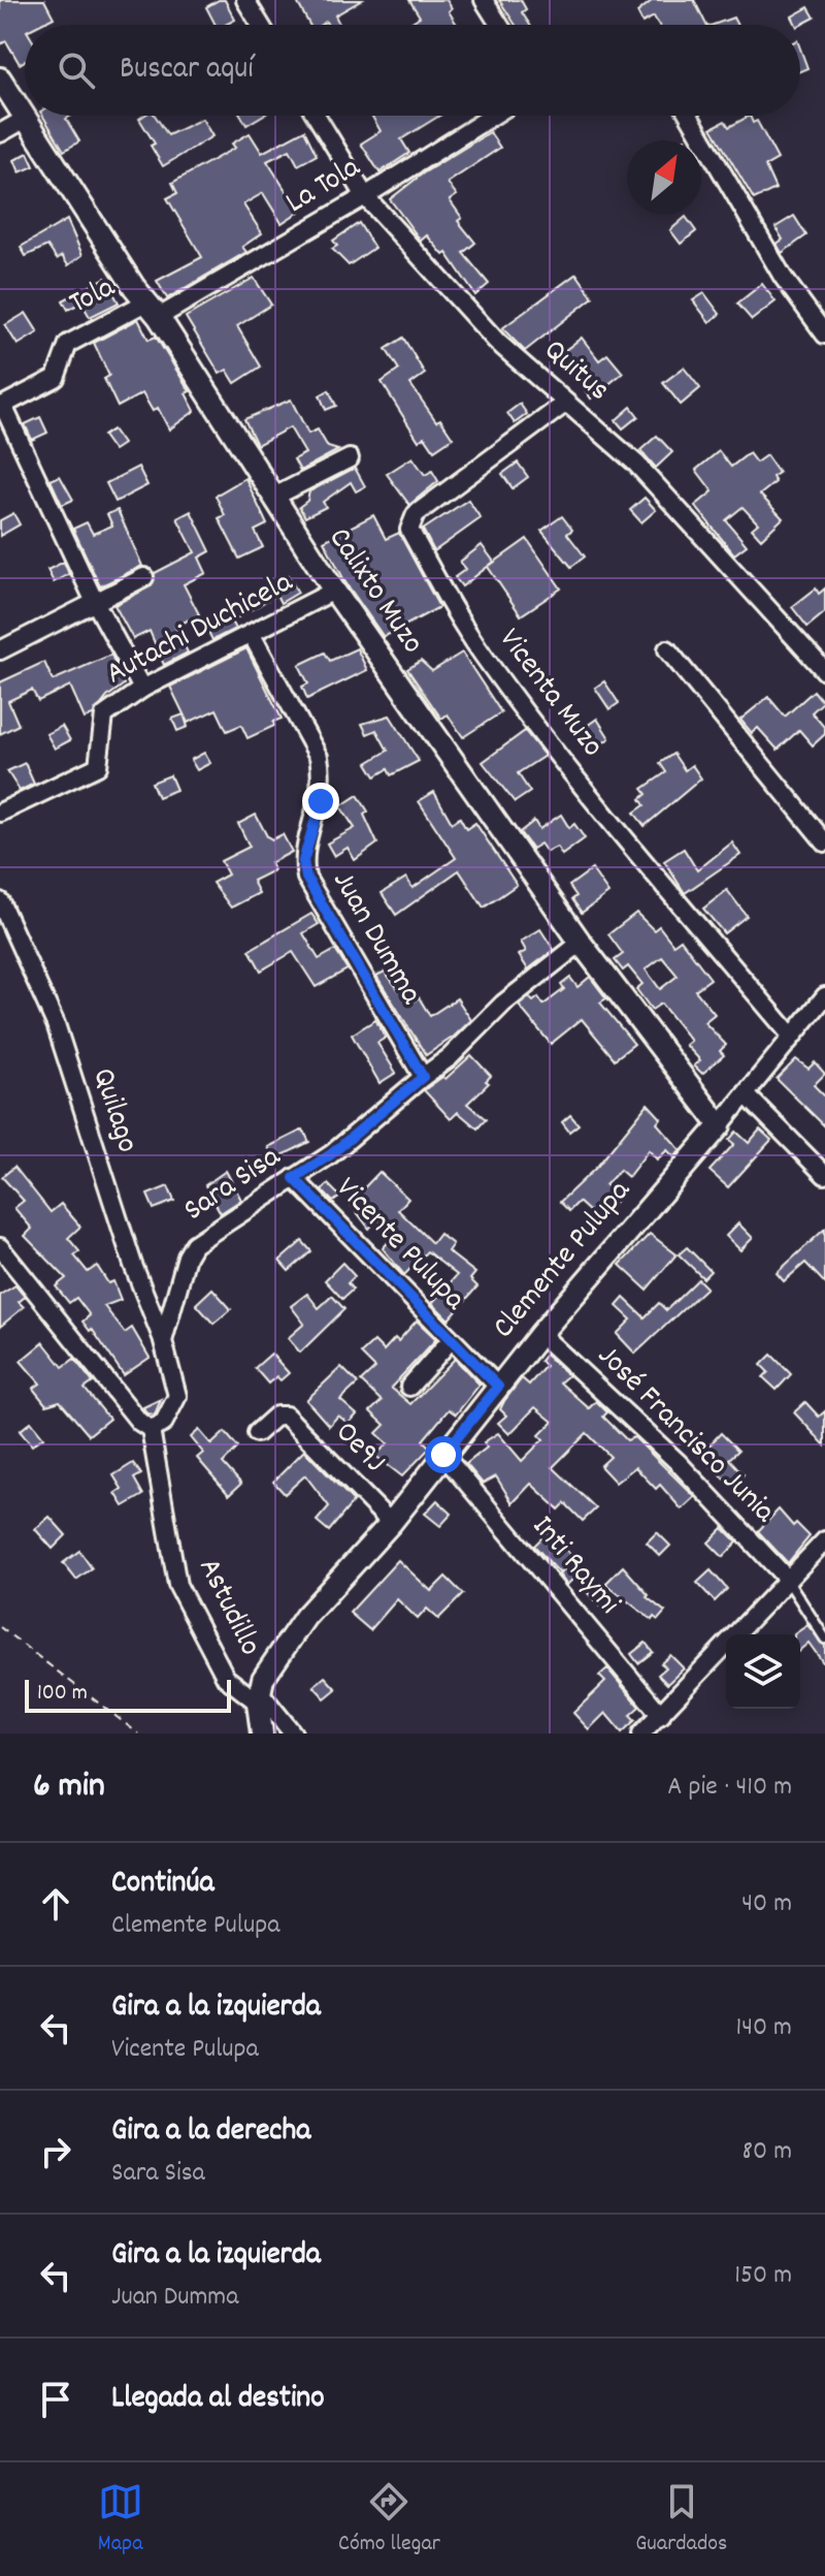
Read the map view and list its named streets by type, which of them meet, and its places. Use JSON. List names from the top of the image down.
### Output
{
  "streets": {
    "street": [
      "La Tola",
      "Tola",
      "Quitus",
      "Calixto Muzo",
      "Autachi Duchicela",
      "Vicenta Muzo",
      "Juan Dumma",
      "Quilago",
      "Sara Sisa",
      "Vicente Pulupa",
      "Clemente Pulupa",
      "José Francisco Junia",
      "Oe9J",
      "Inti Raymi",
      "Astudillo"
    ]
  },
  "crossings": [
    ["La Tola", "Tola"],
    ["La Tola", "Quitus"],
    ["La Tola", "Calixto Muzo"],
    ["Tola", "Calixto Muzo"],
    ["Quitus", "Vicenta Muzo"],
    ["Calixto Muzo", "Autachi Duchicela"],
    ["Calixto Muzo", "Clemente Pulupa"],
    ["Autachi Duchicela", "Juan Dumma"],
    ["Vicenta Muzo", "Clemente Pulupa"],
    ["Juan Dumma", "Sara Sisa"],
    ["Quilago", "Sara Sisa"],
    ["Sara Sisa", "Vicente Pulupa"],
    ["Vicente Pulupa", "Clemente Pulupa"],
    ["Clemente Pulupa", "José Francisco Junia"],
    ["Clemente Pulupa", "Oe9J"],
    ["Clemente Pulupa", "Inti Raymi"],
    ["Clemente Pulupa", "Astudillo"]
  ],
  "scale_bar": "100 m",
  "north": "top right",
  "page": {
    "search": "Buscar aquí",
    "scale": "100 m",
    "heading": ["6 min", "A pie · 410 m"],
    "list": [
      ["Continúa", "Clemente Pulupa", "40 m"],
      ["Gira a la izquierda", "Vicente Pulupa", "140 m"],
      ["Gira a la derecha", "Sara Sisa", "80 m"],
      ["Gira a la izquierda", "Juan Dumma", "150 m"],
      "Llegada al destino"
    ],
    "nav": ["Mapa", "Cómo llegar", "Guardados"]
  }
}
